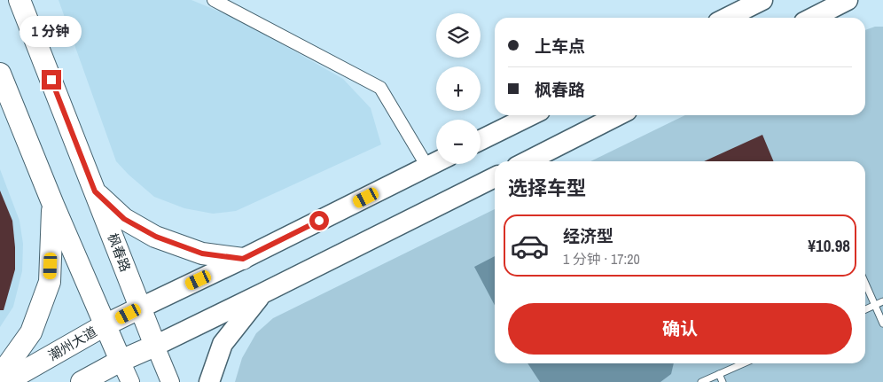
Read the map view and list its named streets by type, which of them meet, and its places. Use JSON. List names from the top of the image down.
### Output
{
  "streets": {
    "highway": ["枫春路", "潮州大道"]
  },
  "crossings": [
    ["枫春路", "潮州大道"]
  ],
  "page": {
    "map_buttons": ["+", "−"],
    "bubble": "1 分钟",
    "banner": ["上车点", "枫春路"],
    "heading": "选择车型",
    "list": [
      {
        "name": "经济型",
        "note": "1 分钟 · 17:20",
        "value": "¥10.98"
      }
    ],
    "buttons": "确认"
  }
}
